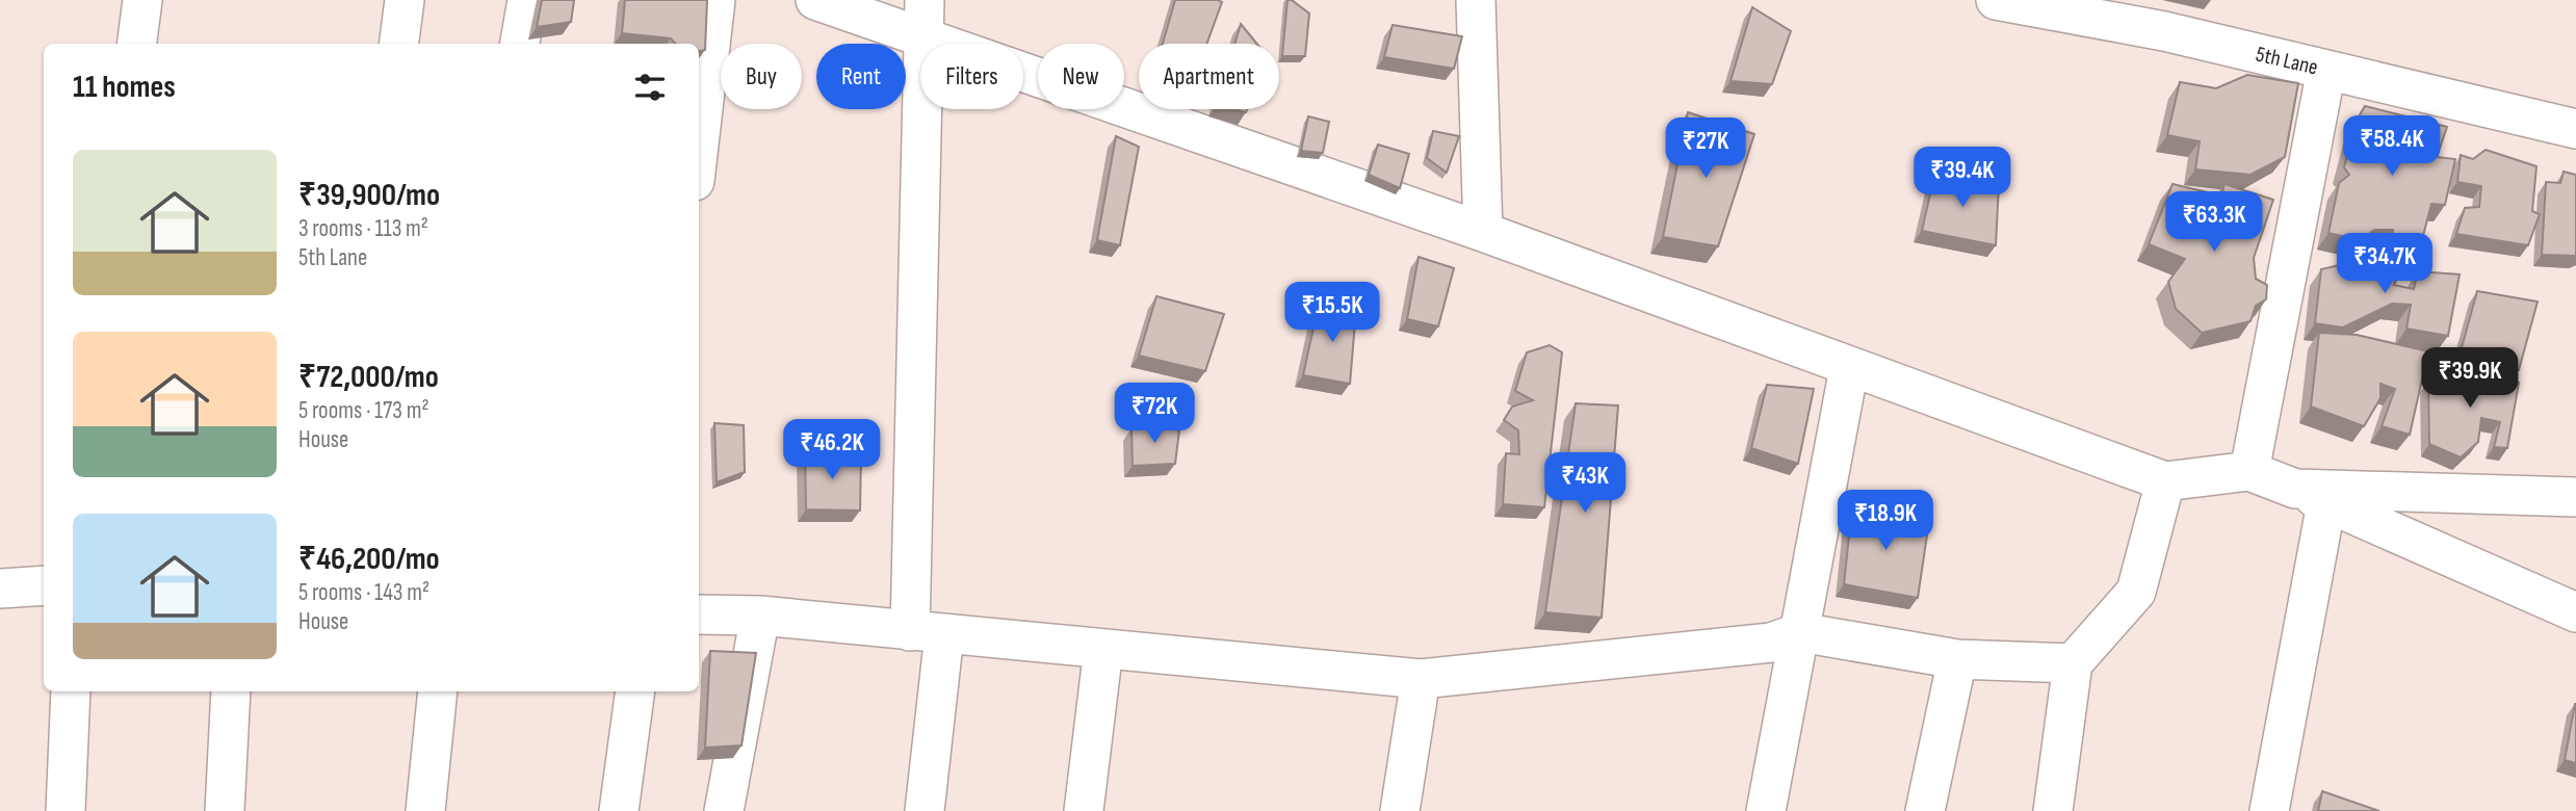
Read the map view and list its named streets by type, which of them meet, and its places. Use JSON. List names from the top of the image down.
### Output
{
  "streets": {
    "street": ["5th Lane"]
  },
  "page": {
    "chip": [
      "Buy",
      "Rent",
      "Filters",
      "New",
      "Apartment"
    ],
    "heading": "11 homes",
    "price": [
      "₹58.4K",
      "₹27K",
      "₹39.4K",
      "₹63.3K",
      "₹34.7K",
      "₹15.5K",
      "₹39.9K",
      "₹72K",
      "₹46.2K",
      "₹43K",
      "₹18.9K"
    ],
    "list": [
      {
        "name": "₹39,900/mo",
        "note": "3 rooms · 113 m² · 5th Lane"
      },
      {
        "name": "₹72,000/mo",
        "note": "5 rooms · 173 m² · House"
      },
      {
        "name": "₹46,200/mo",
        "note": "5 rooms · 143 m² · House"
      }
    ]
  }
}
